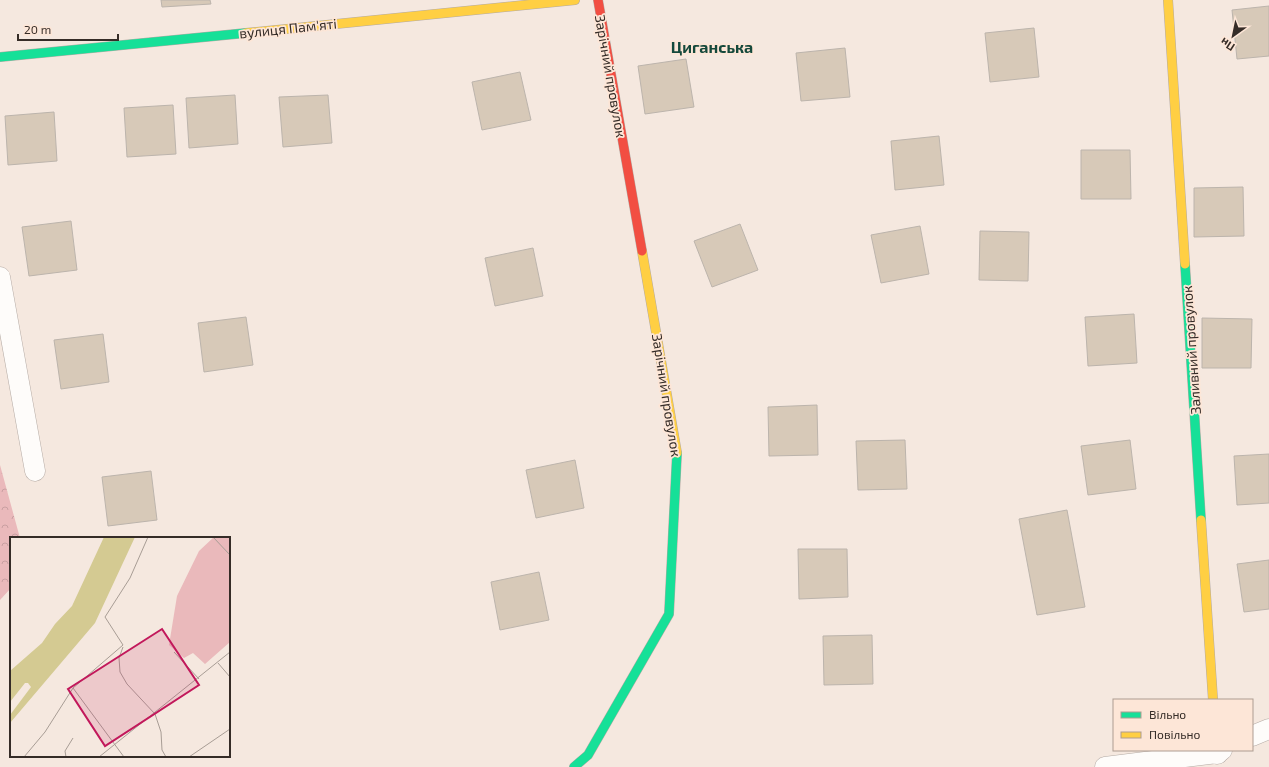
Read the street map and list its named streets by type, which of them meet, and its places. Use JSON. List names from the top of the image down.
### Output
{
  "streets": {
    "street": ["вулиця Пам'яті", "Зарічний провулок", "Заливний провулок"]
  },
  "districts": ["Циганська"],
  "legend": ["Вільно", "Повільно"],
  "scale_bar": "20 m",
  "north": "bottom left"
}
